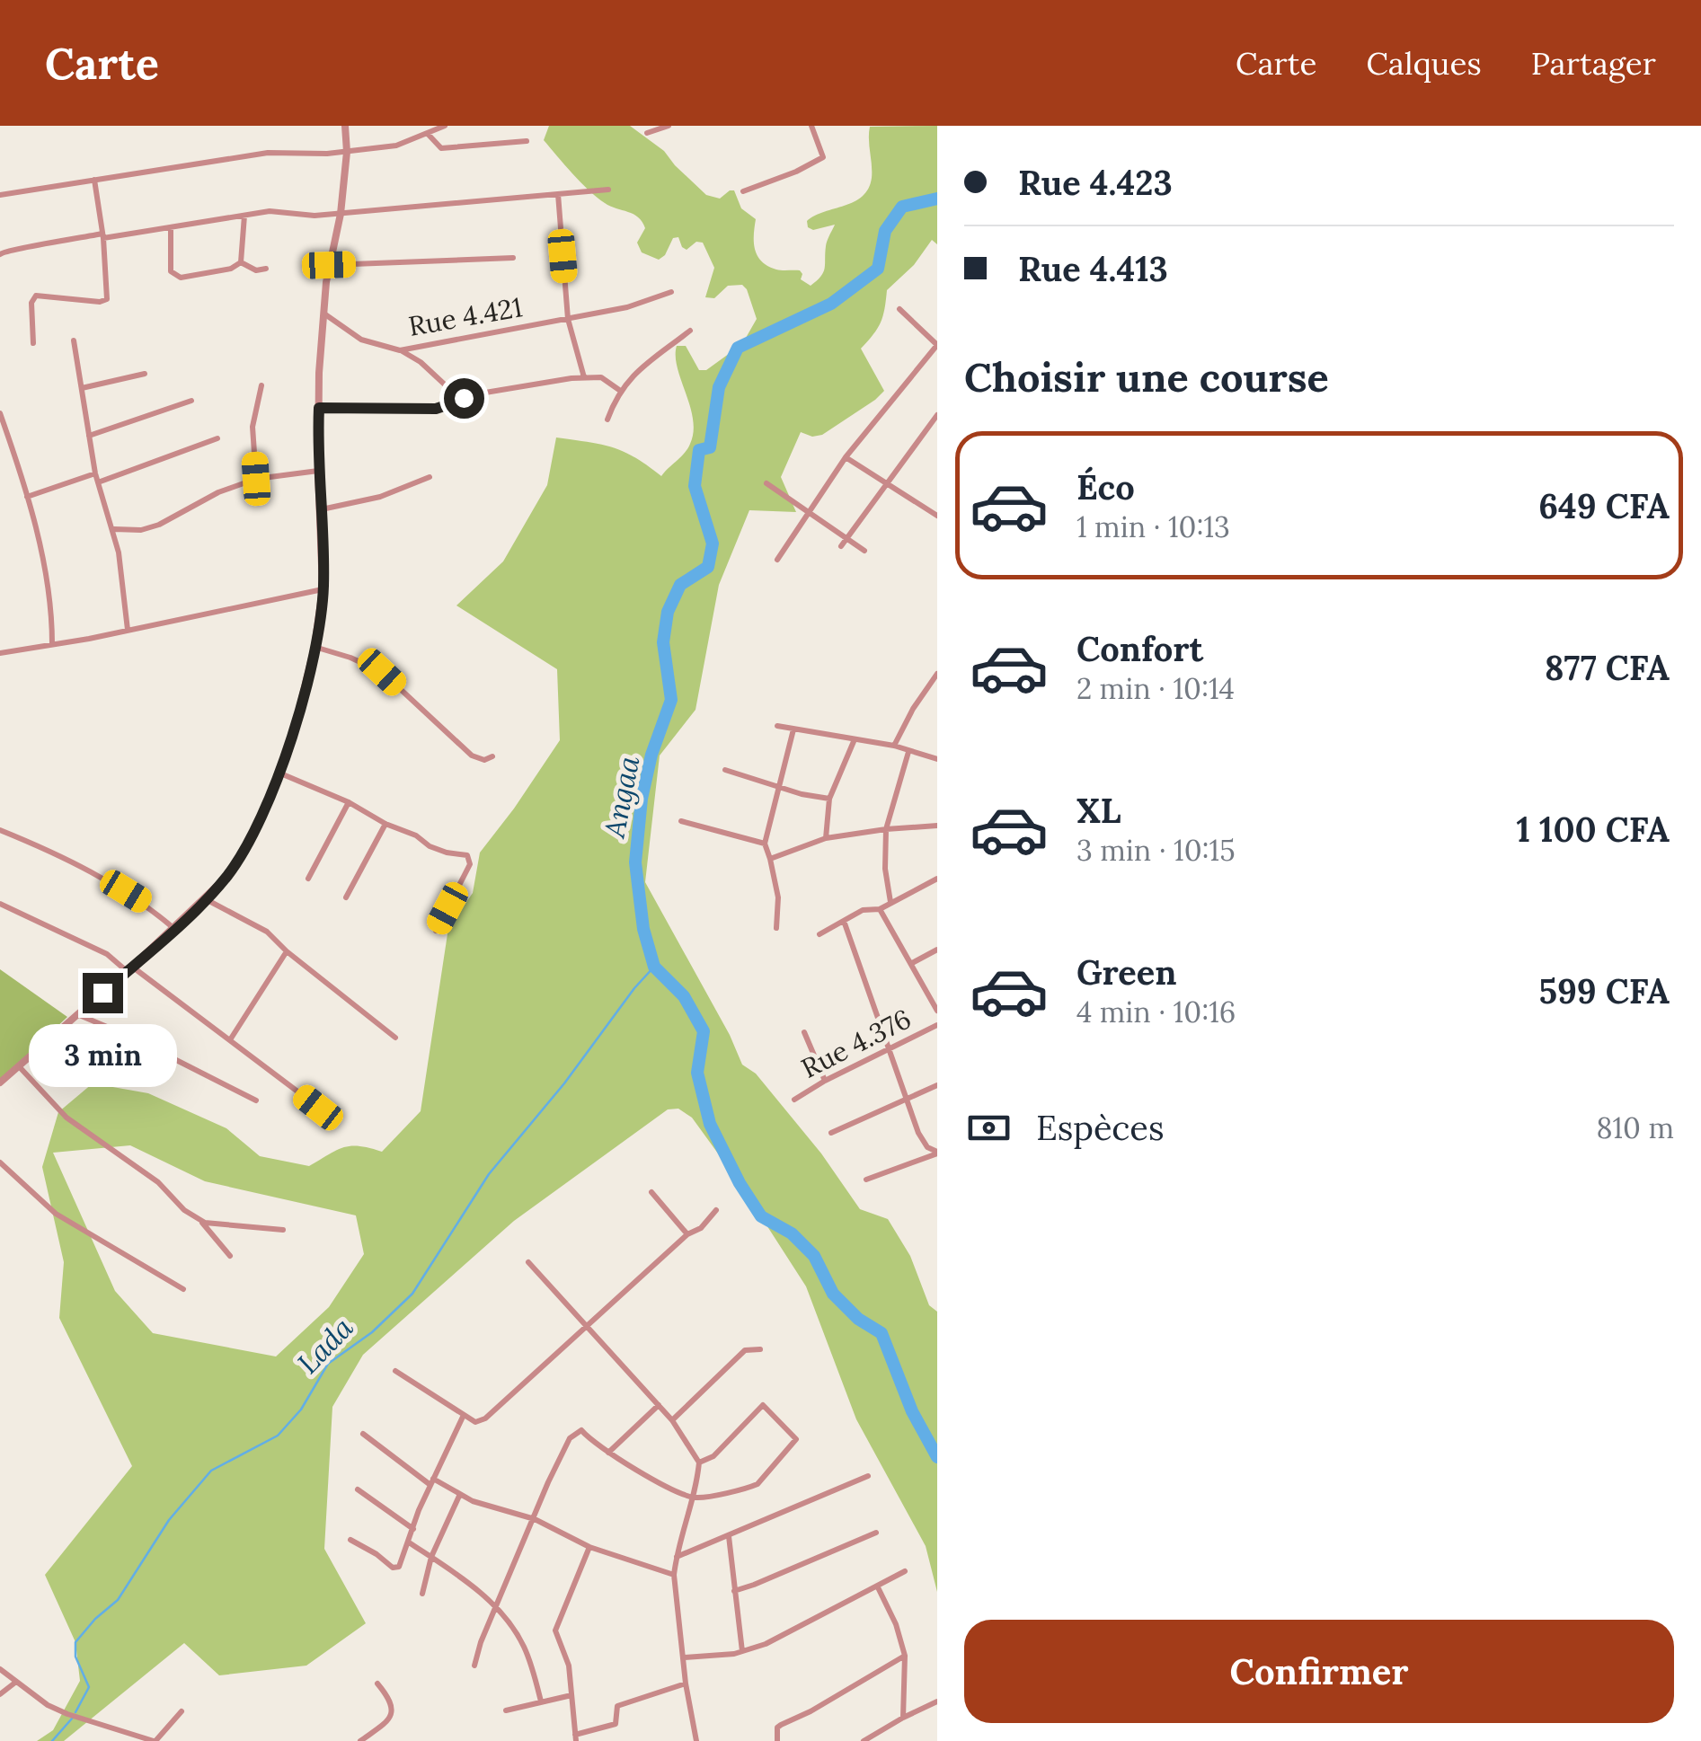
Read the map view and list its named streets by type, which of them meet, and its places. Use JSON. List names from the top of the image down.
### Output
{
  "streets": {
    "street": ["Rue 4.421", "Rue 4.376"]
  },
  "water": ["Angaa", "Lada"],
  "page": {
    "header": "Carte",
    "nav": ["Carte", "Calques", "Partager"],
    "banner": ["Rue 4.423", "Rue 4.413"],
    "heading": "Choisir une course",
    "list": [
      {
        "name": "Éco",
        "note": "1 min · 10:13",
        "value": "649 CFA"
      },
      {
        "name": "Confort",
        "note": "2 min · 10:14",
        "value": "877 CFA"
      },
      {
        "name": "XL",
        "note": "3 min · 10:15",
        "value": "1 100 CFA"
      },
      {
        "name": "Green",
        "note": "4 min · 10:16",
        "value": "599 CFA"
      }
    ],
    "bubble": "3 min",
    "pay": ["Espèces", "810 m"],
    "buttons": "Confirmer"
  }
}
